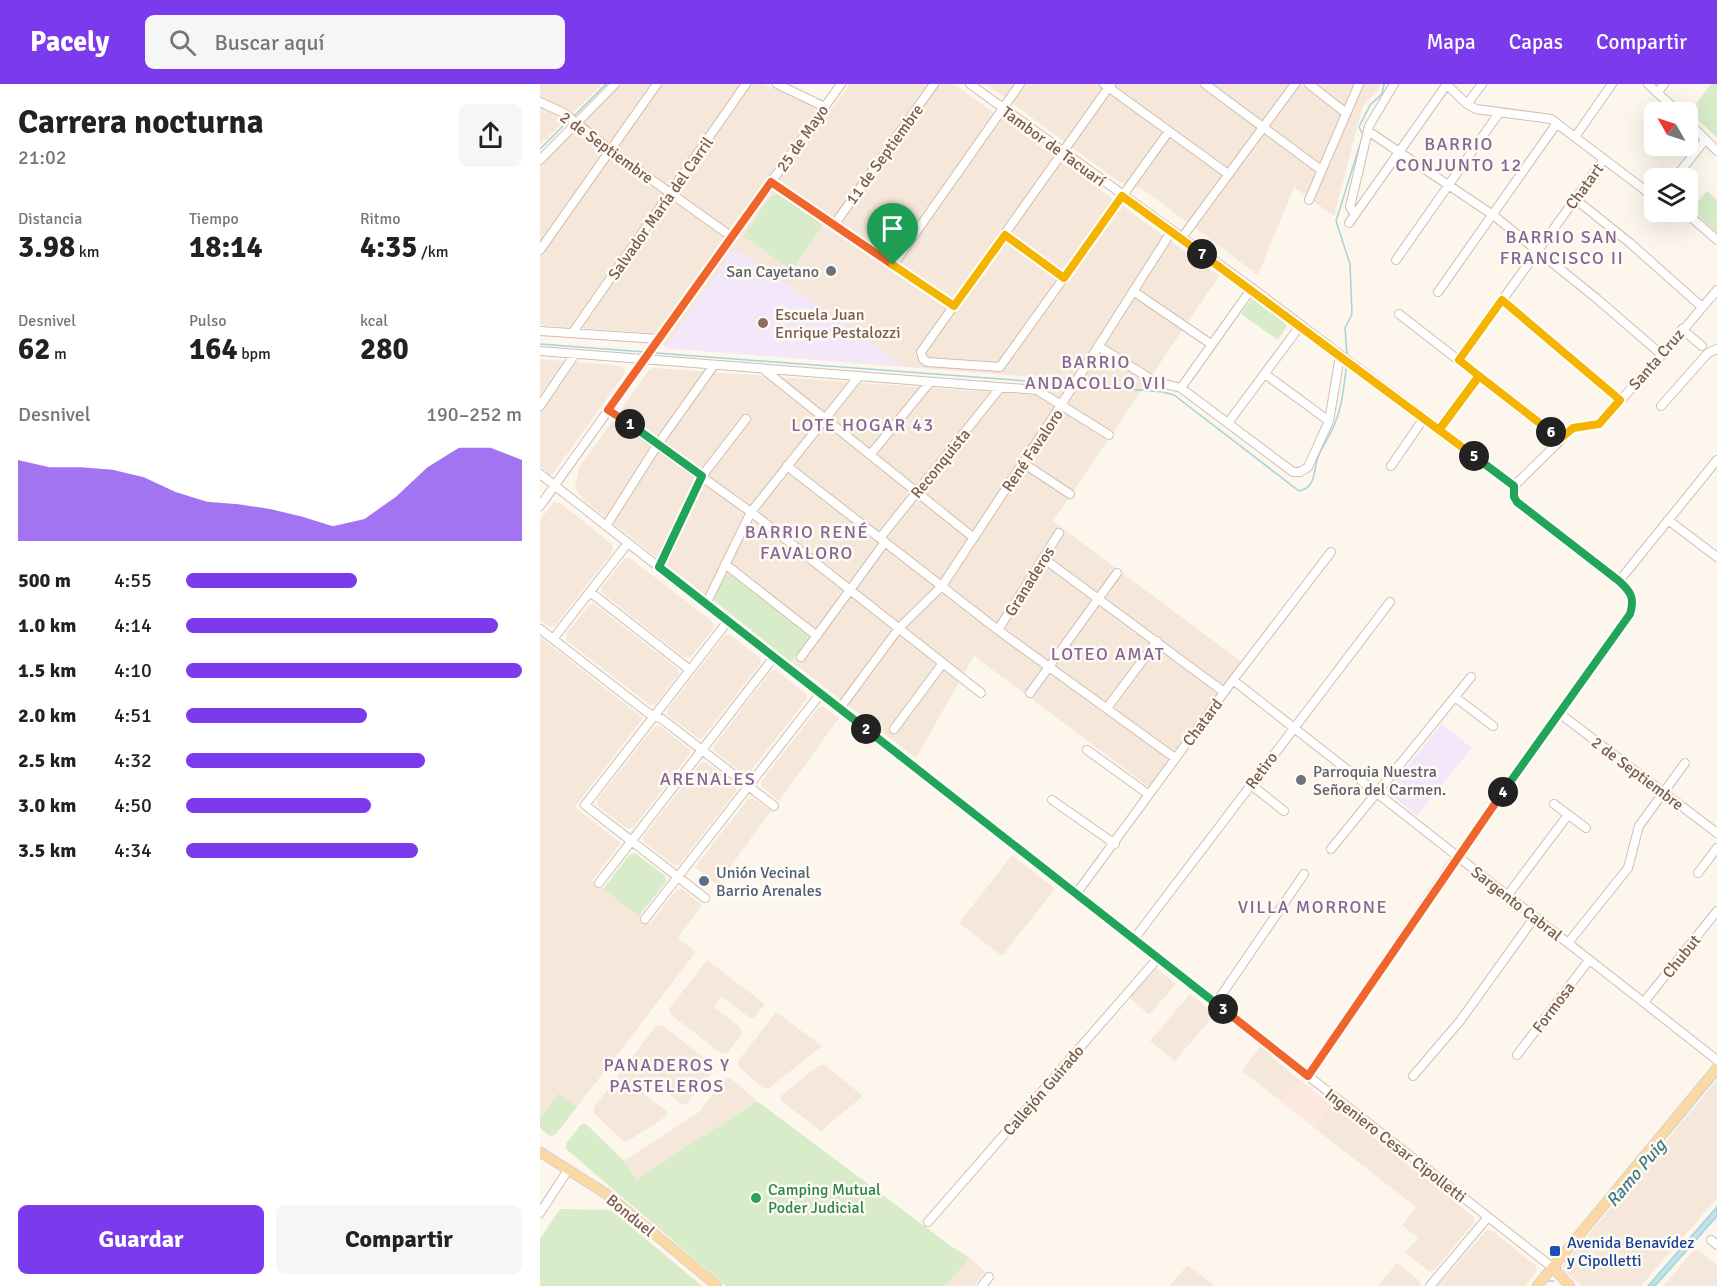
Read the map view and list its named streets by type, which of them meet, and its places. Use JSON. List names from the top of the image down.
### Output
{
  "streets": {
    "main road": ["Ingeniero Cesar Cipolletti", "Bonduel"],
    "street": [
      "25 de Mayo",
      "Tambor de Tacuarí",
      "2 de Septiembre",
      "11 de Septiembre",
      "Chatart",
      "Salvador María del Carril",
      "Santa Cruz",
      "René Favaloro",
      "Reconquista",
      "Granaderos",
      "Chatard",
      "Retiro",
      "Sargento Cabral",
      "Chubut",
      "Formosa",
      "Callejón Guirado"
    ]
  },
  "crossings": [
    ["25 de Mayo", "2 de Septiembre"],
    ["25 de Mayo", "Ingeniero Cesar Cipolletti"],
    ["Tambor de Tacuarí", "René Favaloro"],
    ["2 de Septiembre", "Salvador María del Carril"],
    ["René Favaloro", "Ingeniero Cesar Cipolletti"],
    ["Chatard", "Sargento Cabral"],
    ["Chatard", "Ingeniero Cesar Cipolletti"],
    ["Retiro", "Sargento Cabral"],
    ["Retiro", "Ingeniero Cesar Cipolletti"],
    ["Sargento Cabral", "Chubut"],
    ["Sargento Cabral", "Formosa"],
    ["Callejón Guirado", "Ingeniero Cesar Cipolletti"]
  ],
  "districts": [
    "BARRIO CONJUNTO 12",
    "BARRIO SAN FRANCISCO II",
    "BARRIO ANDACOLLO VII",
    "LOTE HOGAR 43",
    "BARRIO RENÉ FAVALORO",
    "LOTEO AMAT",
    "ARENALES",
    "VILLA MORRONE",
    "PANADEROS Y PASTELEROS"
  ],
  "water": ["Ramo Puig"],
  "places": {
    "other": [
      "San Cayetano",
      "Escuela Juan Enrique Pestalozzi",
      "Parroquia Nuestra Señora del Carmen.",
      "Unión Vecinal Barrio Arenales",
      "Camping Mutual Poder Judicial"
    ],
    "transit": ["Avenida Benavídez y Cipolletti"]
  },
  "north": "top left",
  "page": {
    "header": "Pacely",
    "search": "Buscar aquí",
    "nav": ["Mapa", "Capas", "Compartir"],
    "heading": ["Carrera nocturna", "21:02"],
    "stats": [
      ["Distancia", "3.98 km"],
      ["Tiempo", "18:14"],
      ["Ritmo", "4:35 /km"],
      ["Desnivel", "62 m"],
      ["Pulso", "164 bpm"],
      ["kcal", "280"]
    ],
    "pins": [
      "7",
      "1",
      "6",
      "5",
      "2",
      "4",
      "3"
    ],
    "chart": ["Desnivel", "190–252 m"],
    "list": [
      {
        "name": "500 m",
        "note": "4:55"
      },
      {
        "name": "1.0 km",
        "note": "4:14"
      },
      {
        "name": "1.5 km",
        "note": "4:10"
      },
      {
        "name": "2.0 km",
        "note": "4:51"
      },
      {
        "name": "2.5 km",
        "note": "4:32"
      },
      {
        "name": "3.0 km",
        "note": "4:50"
      },
      {
        "name": "3.5 km",
        "note": "4:34"
      }
    ],
    "buttons": ["Guardar", "Compartir"]
  }
}
